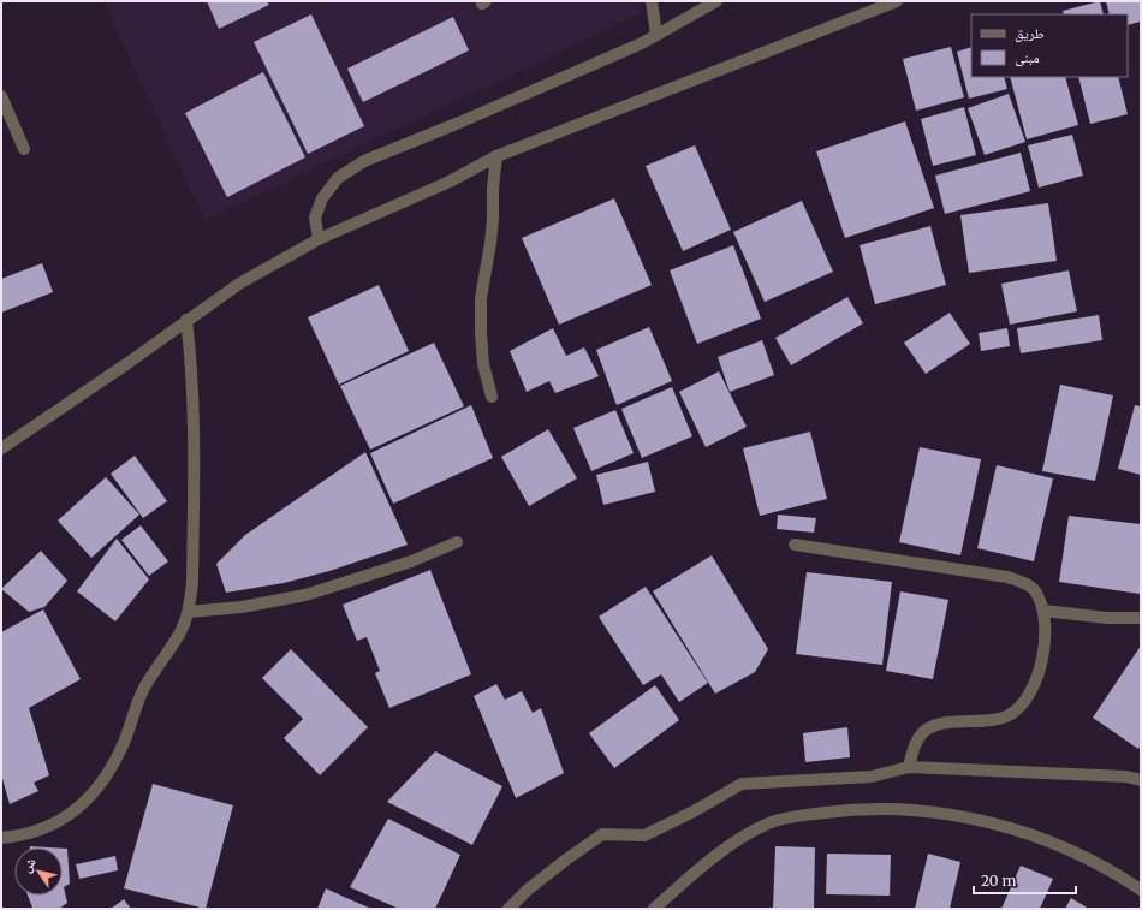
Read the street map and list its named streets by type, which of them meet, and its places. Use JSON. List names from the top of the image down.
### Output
{
  "legend": ["طريق", "مبنى"],
  "scale_bar": "20 m",
  "north": "top left"
}
